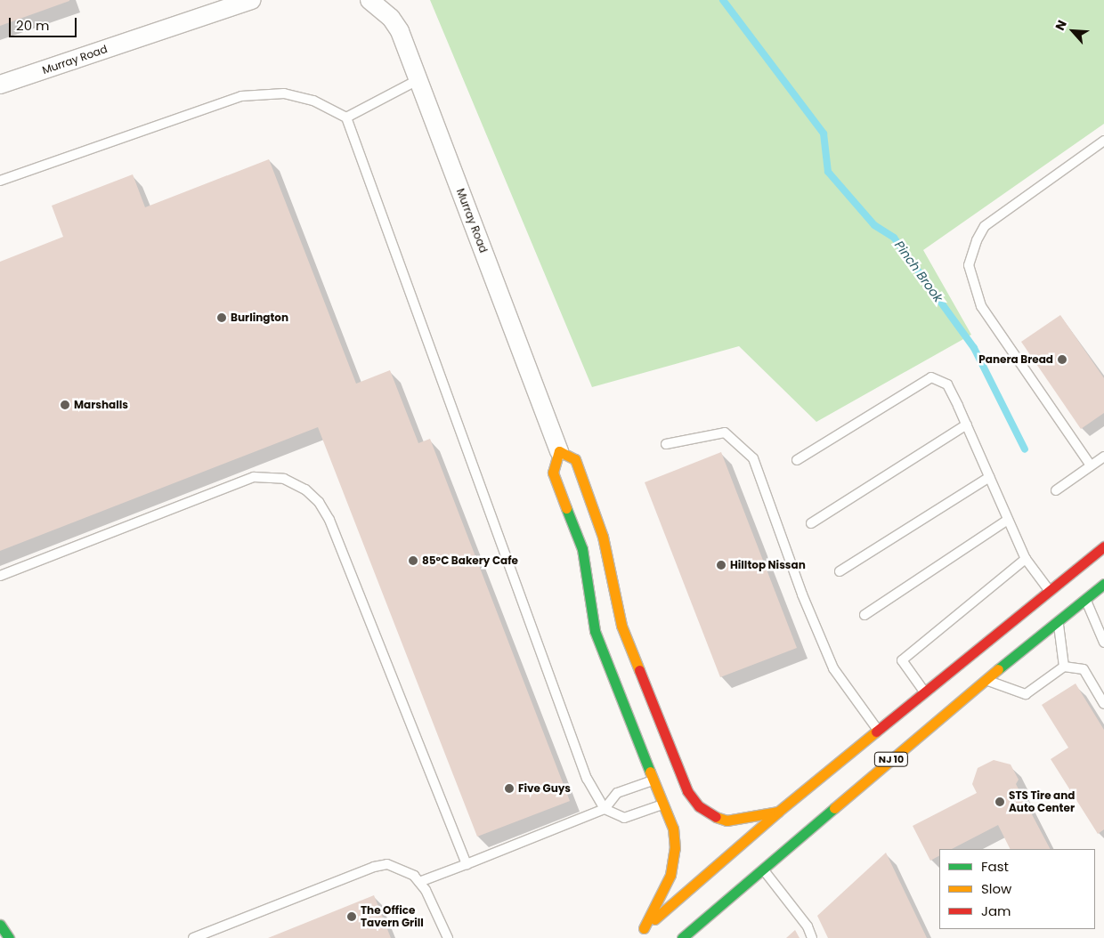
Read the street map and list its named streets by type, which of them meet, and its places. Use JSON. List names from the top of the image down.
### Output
{
  "streets": {
    "main road": ["NJ 10"],
    "street": ["Murray Road"]
  },
  "water": ["Pinch Brook"],
  "places": [
    "Burlington",
    "Panera Bread",
    "Marshalls",
    "85°C Bakery Cafe",
    "Hilltop Nissan",
    "Five Guys",
    "STS Tire and Auto Center",
    "The Office Tavern Grill"
  ],
  "legend": ["Fast", "Slow", "Jam"],
  "scale_bar": "20 m",
  "north": "top left"
}
